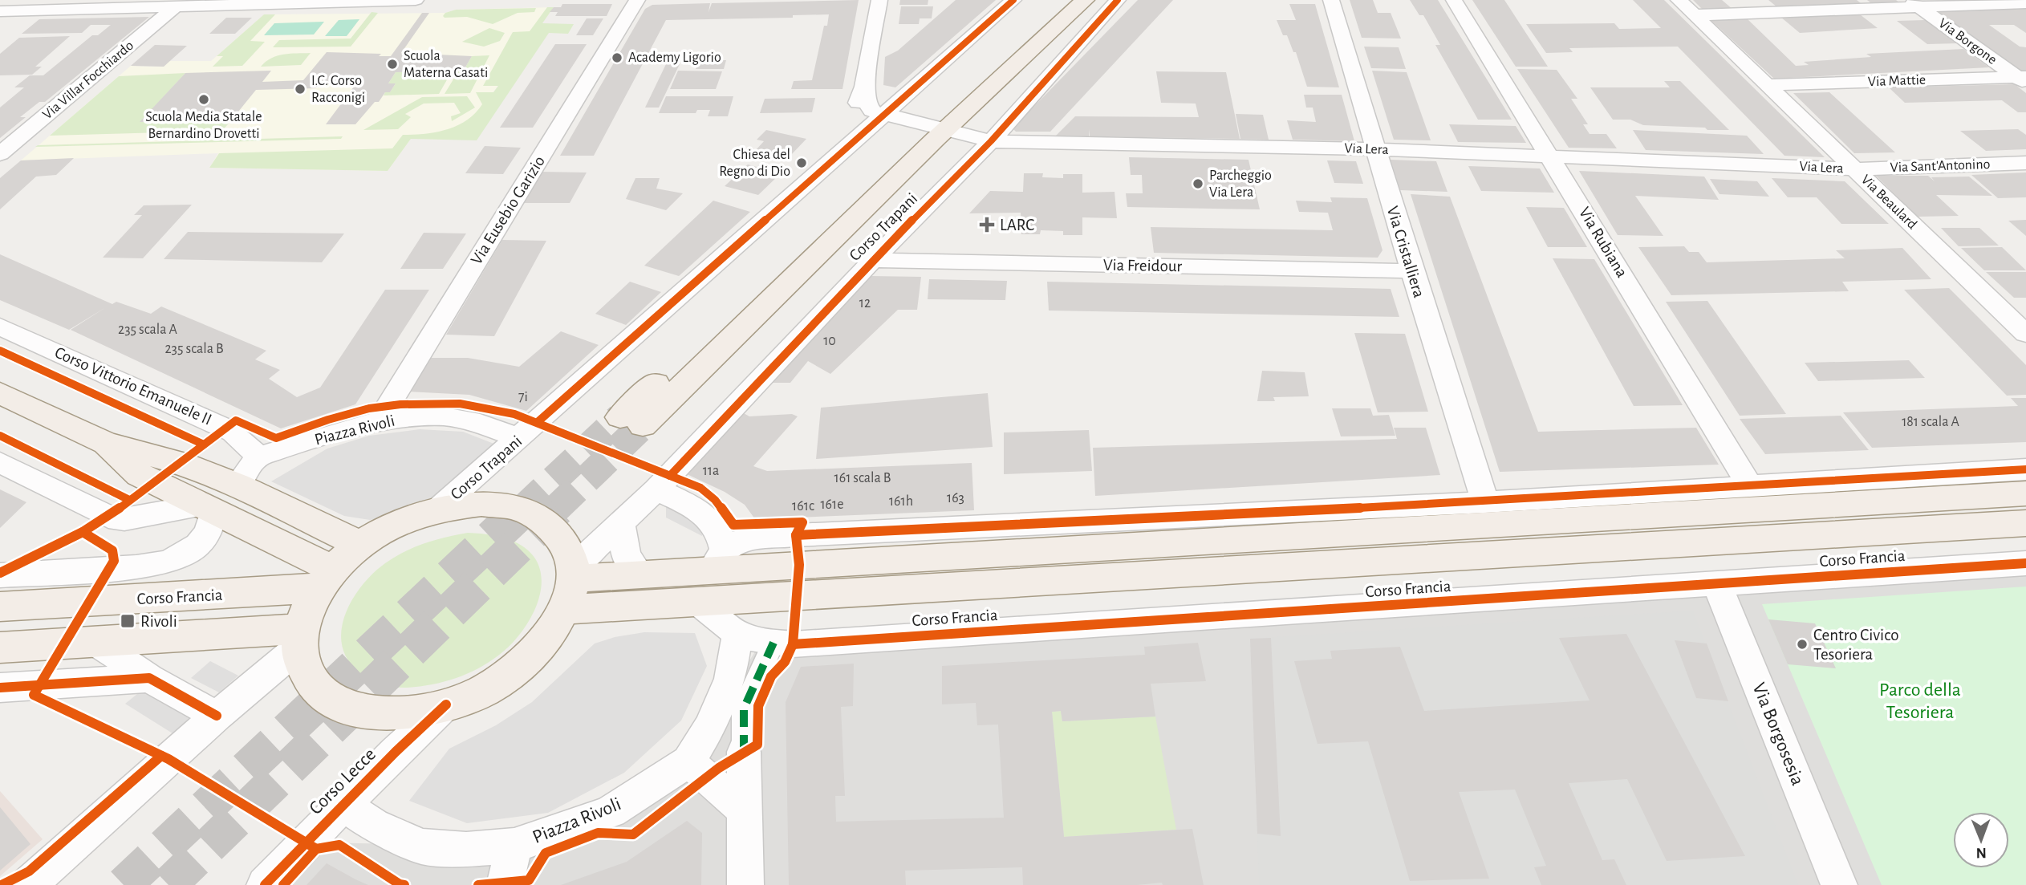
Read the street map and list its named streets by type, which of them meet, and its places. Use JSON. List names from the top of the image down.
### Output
{
  "streets": {
    "main road": ["Corso Trapani", "Corso Francia"],
    "street": [
      "Via Borgone",
      "Via Villar Focchiardo",
      "Via Mattie",
      "Via Lera",
      "Via Sant'Antonino",
      "Via Beaulard",
      "Via Eusebio Garizio",
      "Via Rubiana",
      "Via Cristalliera",
      "Via Freidour",
      "Corso Vittorio Emanuele II",
      "Piazza Rivoli",
      "Via Borgosesia",
      "Corso Lecce"
    ]
  },
  "crossings": [
    ["Via Borgone", "Via Mattie"],
    ["Via Mattie", "Via Beaulard"],
    ["Via Lera", "Via Sant'Antonino"],
    ["Via Lera", "Via Beaulard"],
    ["Via Lera", "Corso Trapani"],
    ["Via Lera", "Via Rubiana"],
    ["Via Lera", "Via Cristalliera"],
    ["Via Sant'Antonino", "Via Beaulard"],
    ["Via Eusebio Garizio", "Piazza Rivoli"],
    ["Corso Trapani", "Via Freidour"],
    ["Corso Trapani", "Piazza Rivoli"],
    ["Corso Trapani", "Corso Francia"],
    ["Via Cristalliera", "Via Freidour"],
    ["Corso Vittorio Emanuele II", "Piazza Rivoli"],
    ["Piazza Rivoli", "Corso Francia"],
    ["Piazza Rivoli", "Corso Lecce"],
    ["Corso Francia", "Via Borgosesia"]
  ],
  "parks": ["Parco della Tesoriera"],
  "places": {
    "other": [
      "Academy Ligorio",
      "Scuola Materna Casati",
      "I.C. Corso Racconigi",
      "Scuola Media Statale Bernardino Drovetti",
      "Chiesa del Regno di Dio",
      "Parcheggio Via Lera",
      "Centro Civico Tesoriera"
    ],
    "health": ["LARC"],
    "transit": ["Rivoli"]
  },
  "house_numbers": [
    "12",
    "235 scala A",
    "10",
    "235 scala B",
    "7i",
    "181 scala A",
    "11a",
    "161 scala B",
    "163",
    "161h",
    "161e",
    "161c"
  ],
  "north": "bottom"
}
